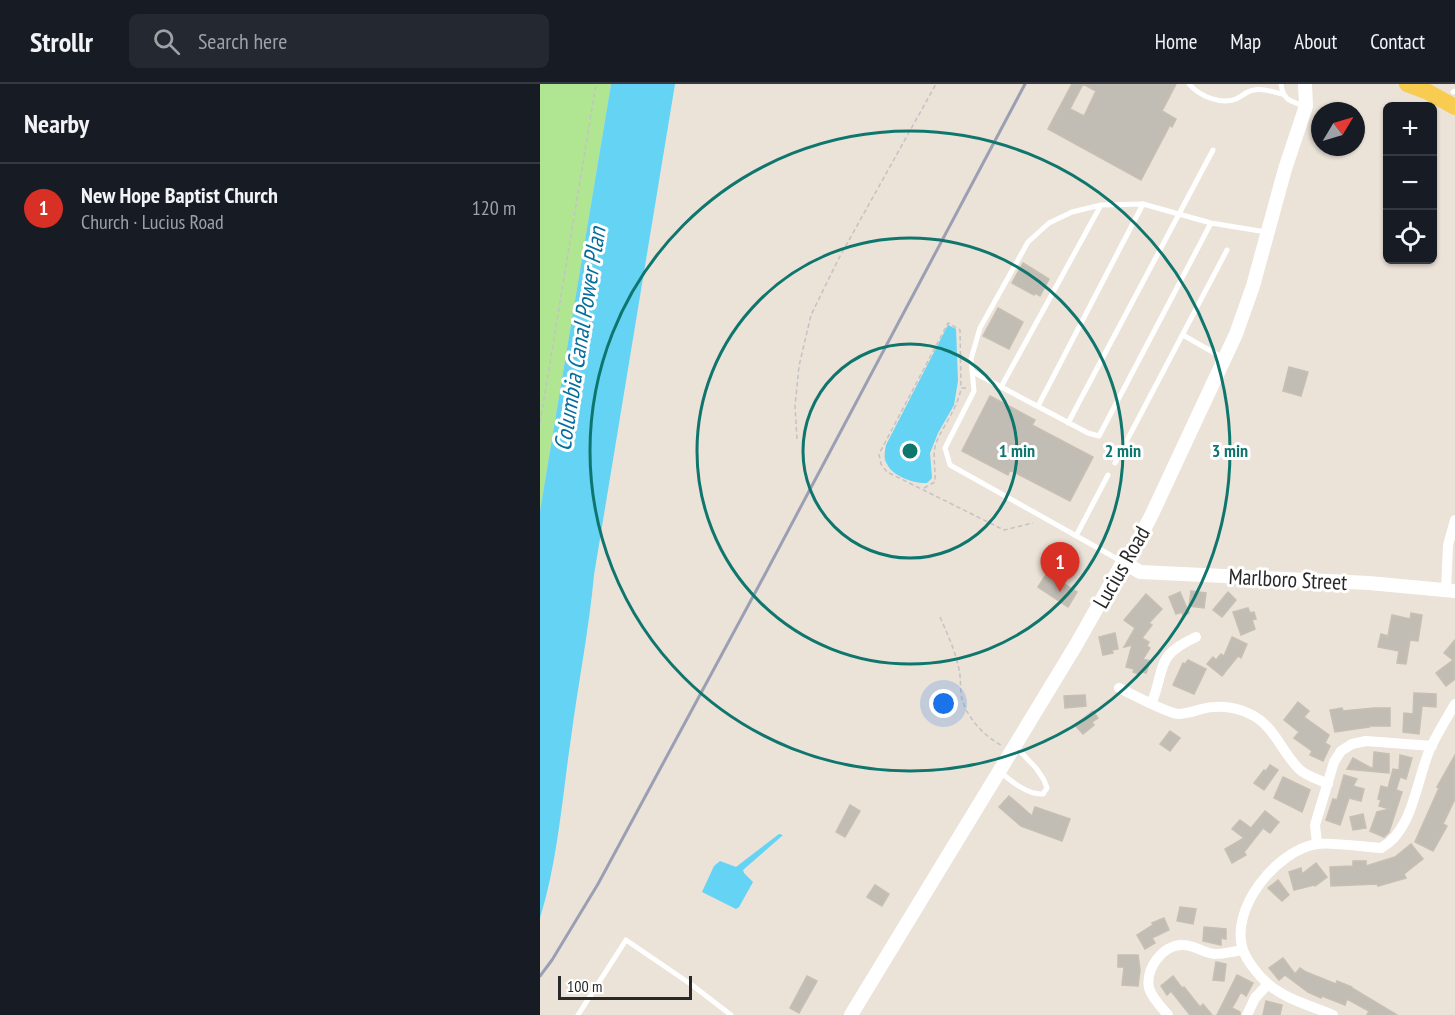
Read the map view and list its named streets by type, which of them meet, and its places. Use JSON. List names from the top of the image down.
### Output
{
  "streets": {
    "street": ["Lucius Road", "Marlboro Street"]
  },
  "crossings": [
    ["Lucius Road", "Marlboro Street"]
  ],
  "water": ["Columbia Canal Power Plan"],
  "scale_bar": "100 m",
  "north": "top right",
  "page": {
    "header": "Strollr",
    "search": "Search here",
    "nav": [
      "Home",
      "Map",
      "About",
      "Contact"
    ],
    "heading": "Nearby",
    "map_buttons": ["+", "−"],
    "list": [
      {
        "mark": "1",
        "name": "New Hope Baptist Church",
        "note": "Church · Lucius Road",
        "value": "120 m"
      }
    ],
    "pins": "1",
    "scale": "100 m"
  },
  "rings": ["1 min", "2 min", "3 min"]
}
